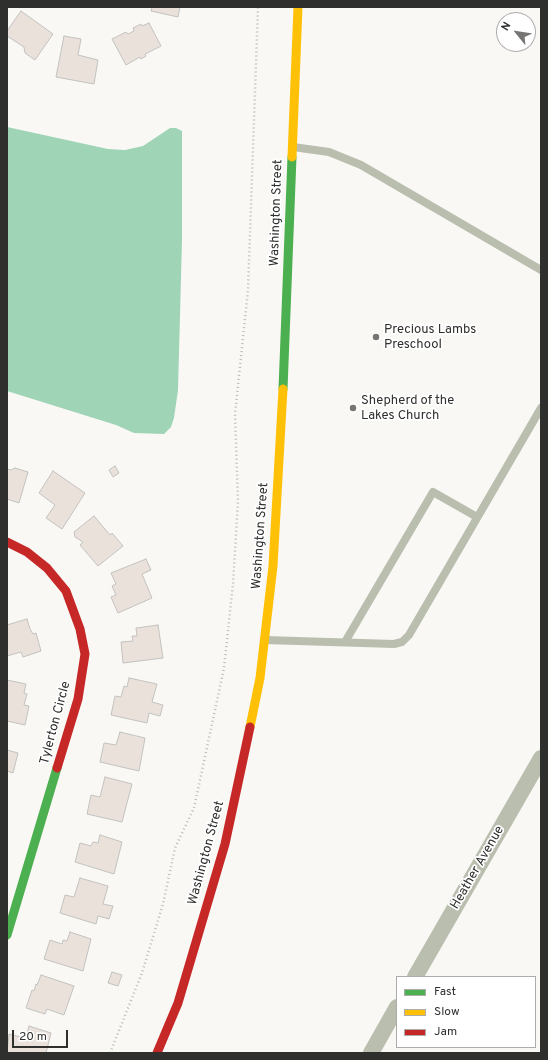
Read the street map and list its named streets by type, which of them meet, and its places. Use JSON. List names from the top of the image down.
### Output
{
  "streets": {
    "main road": ["Washington Street", "Tylerton Circle"],
    "street": ["Heather Avenue"]
  },
  "places": ["Precious Lambs Preschool", "Shepherd of the Lakes Church"],
  "legend": ["Fast", "Slow", "Jam"],
  "scale_bar": "20 m",
  "north": "top left"
}
